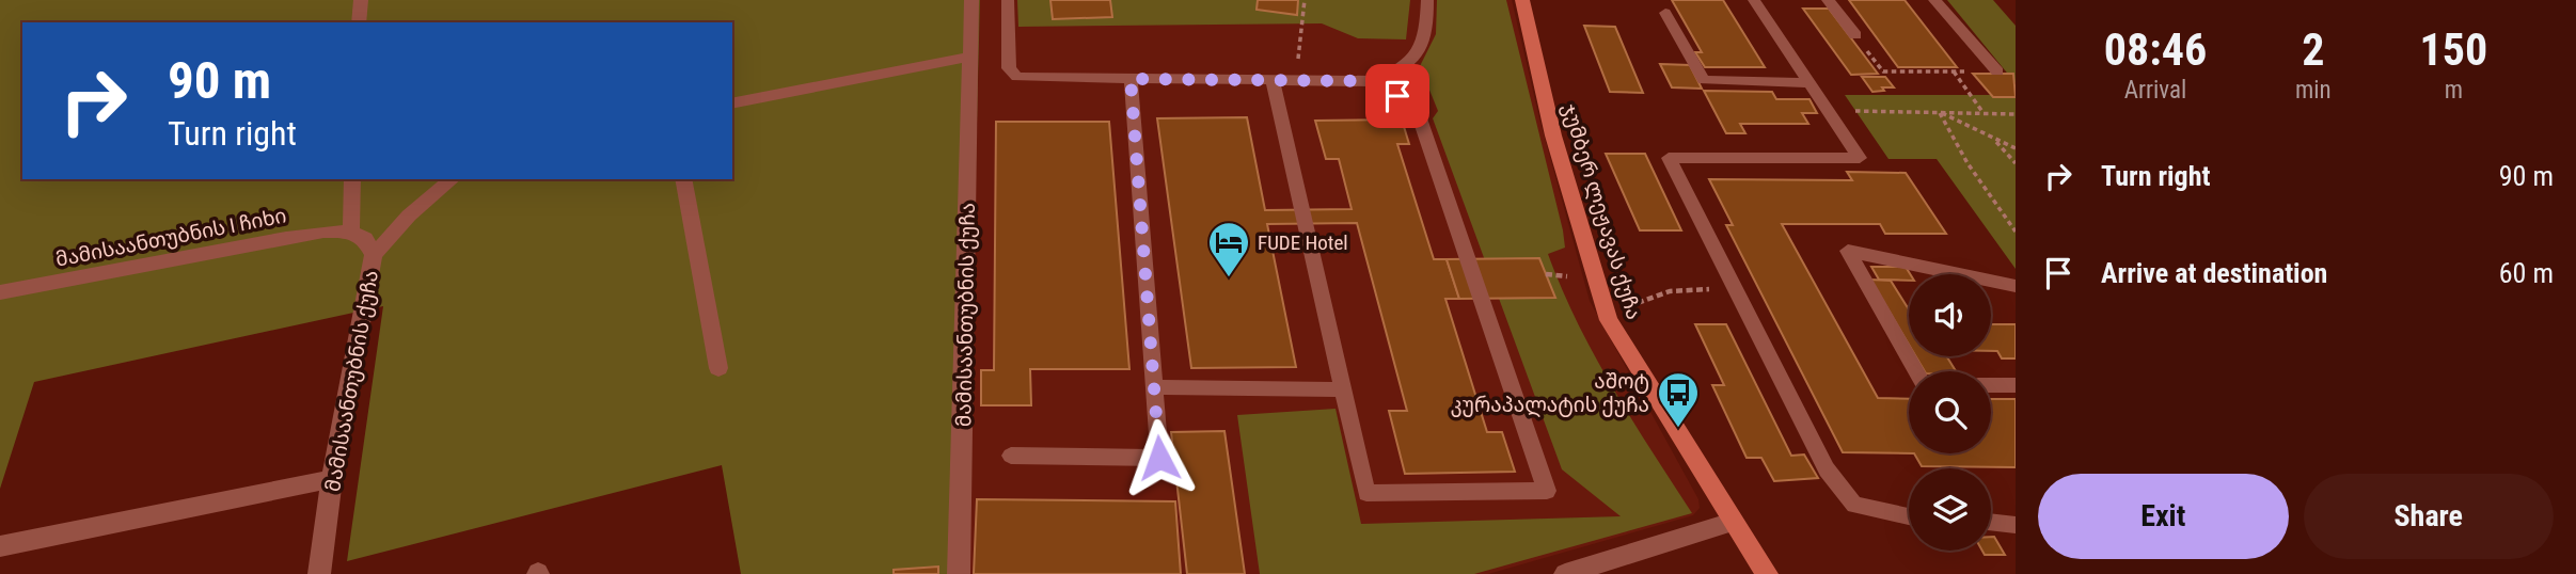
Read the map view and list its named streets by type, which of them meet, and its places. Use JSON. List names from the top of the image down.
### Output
{
  "streets": {
    "street": ["ჯუმბერ ლეჟავას ქუჩა", "მამისაანთუბნის I ჩიხი", "მამისაანთუბნის ქუჩა"]
  },
  "places": {
    "hotel": ["FUDE Hotel"],
    "bus stop": ["აშოტ კურაპალატის ქუჩა"]
  },
  "page": {
    "eta": [
      "08:46",
      "Arrival",
      "2",
      "min",
      "150",
      "m"
    ],
    "turn": ["90 m", "Turn right"],
    "list": [
      {
        "name": "Turn right",
        "value": "90 m"
      },
      {
        "name": "Arrive at destination",
        "value": "60 m"
      }
    ],
    "buttons": ["Exit", "Share"]
  }
}
